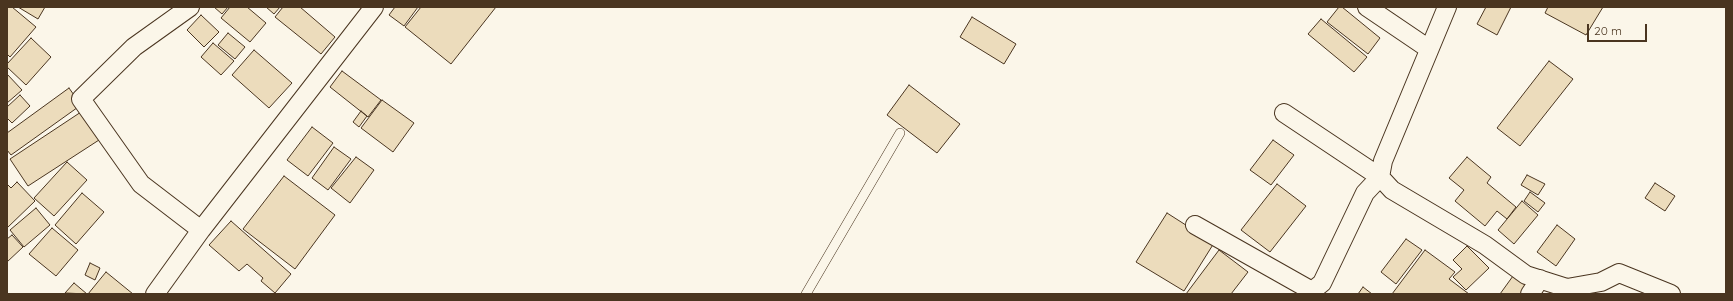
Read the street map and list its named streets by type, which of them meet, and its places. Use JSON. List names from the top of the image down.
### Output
{
  "scale_bar": "20 m"
}
